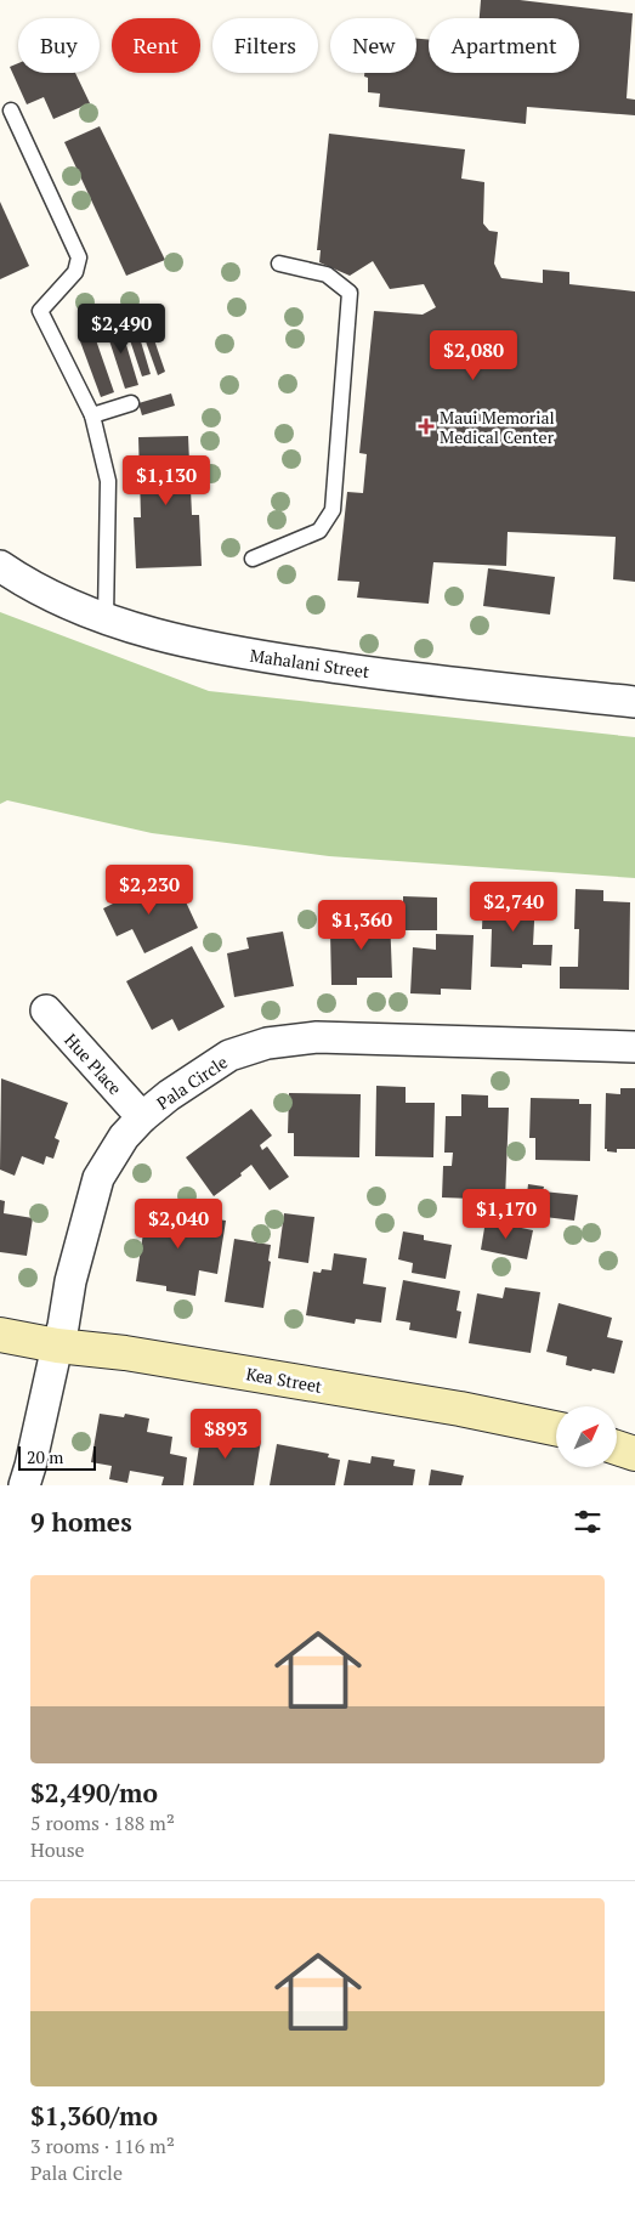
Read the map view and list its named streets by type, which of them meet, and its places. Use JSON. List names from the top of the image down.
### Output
{
  "streets": {
    "street": [
      "Mahalani Street",
      "Hue Place",
      "Pala Circle",
      "Kea Street"
    ]
  },
  "crossings": [
    ["Hue Place", "Pala Circle"],
    ["Pala Circle", "Kea Street"]
  ],
  "places": {
    "health": ["Maui Memorial Medical Center"]
  },
  "scale_bar": "20 m",
  "north": "top right",
  "page": {
    "chip": [
      "Buy",
      "Rent",
      "Filters",
      "New",
      "Apartment"
    ],
    "price": [
      "$2,490",
      "$2,080",
      "$1,130",
      "$2,230",
      "$2,740",
      "$1,360",
      "$1,170",
      "$2,040",
      "$893"
    ],
    "scale": "20 m",
    "heading": "9 homes",
    "list": [
      {
        "name": "$2,490/mo",
        "note": "5 rooms · 188 m² · House"
      },
      {
        "name": "$1,360/mo",
        "note": "3 rooms · 116 m² · Pala Circle"
      }
    ]
  }
}
